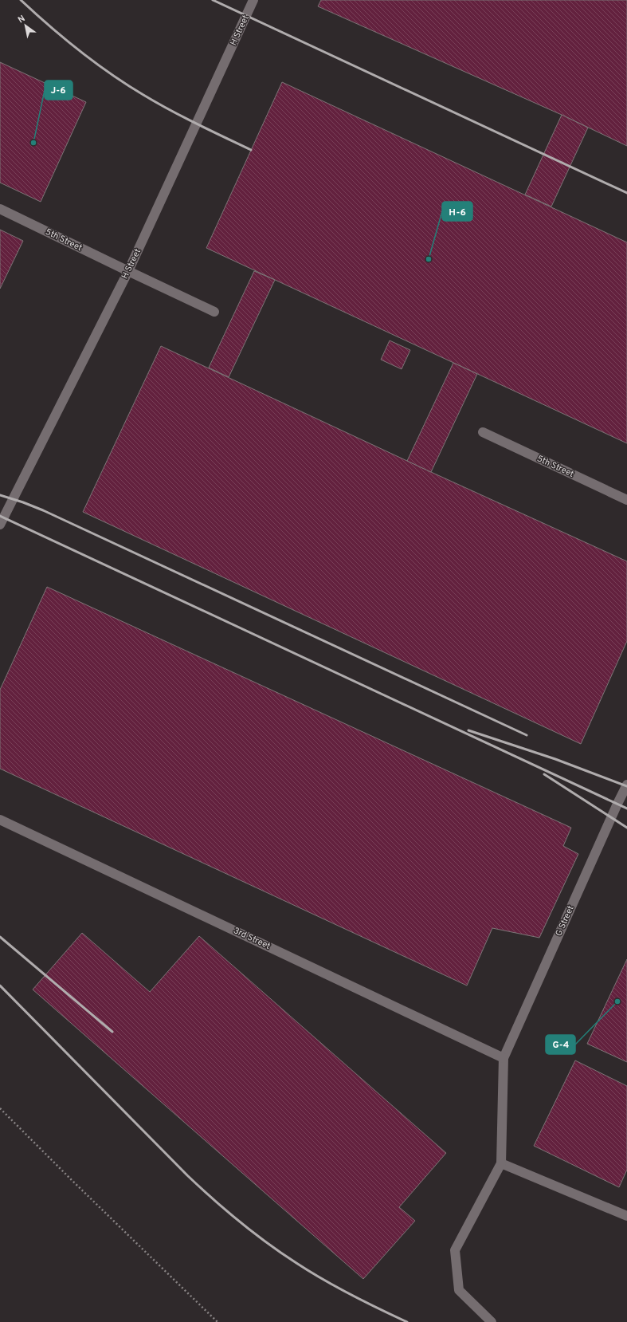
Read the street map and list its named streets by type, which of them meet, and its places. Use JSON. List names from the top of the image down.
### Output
{
  "streets": {
    "lane": [
      "H Street",
      "5th Street",
      "G Street",
      "3rd Street"
    ]
  },
  "crossings": [
    ["H Street", "5th Street"],
    ["G Street", "3rd Street"]
  ],
  "places": ["J-6", "H-6", "G-4"],
  "north": "top left"
}
